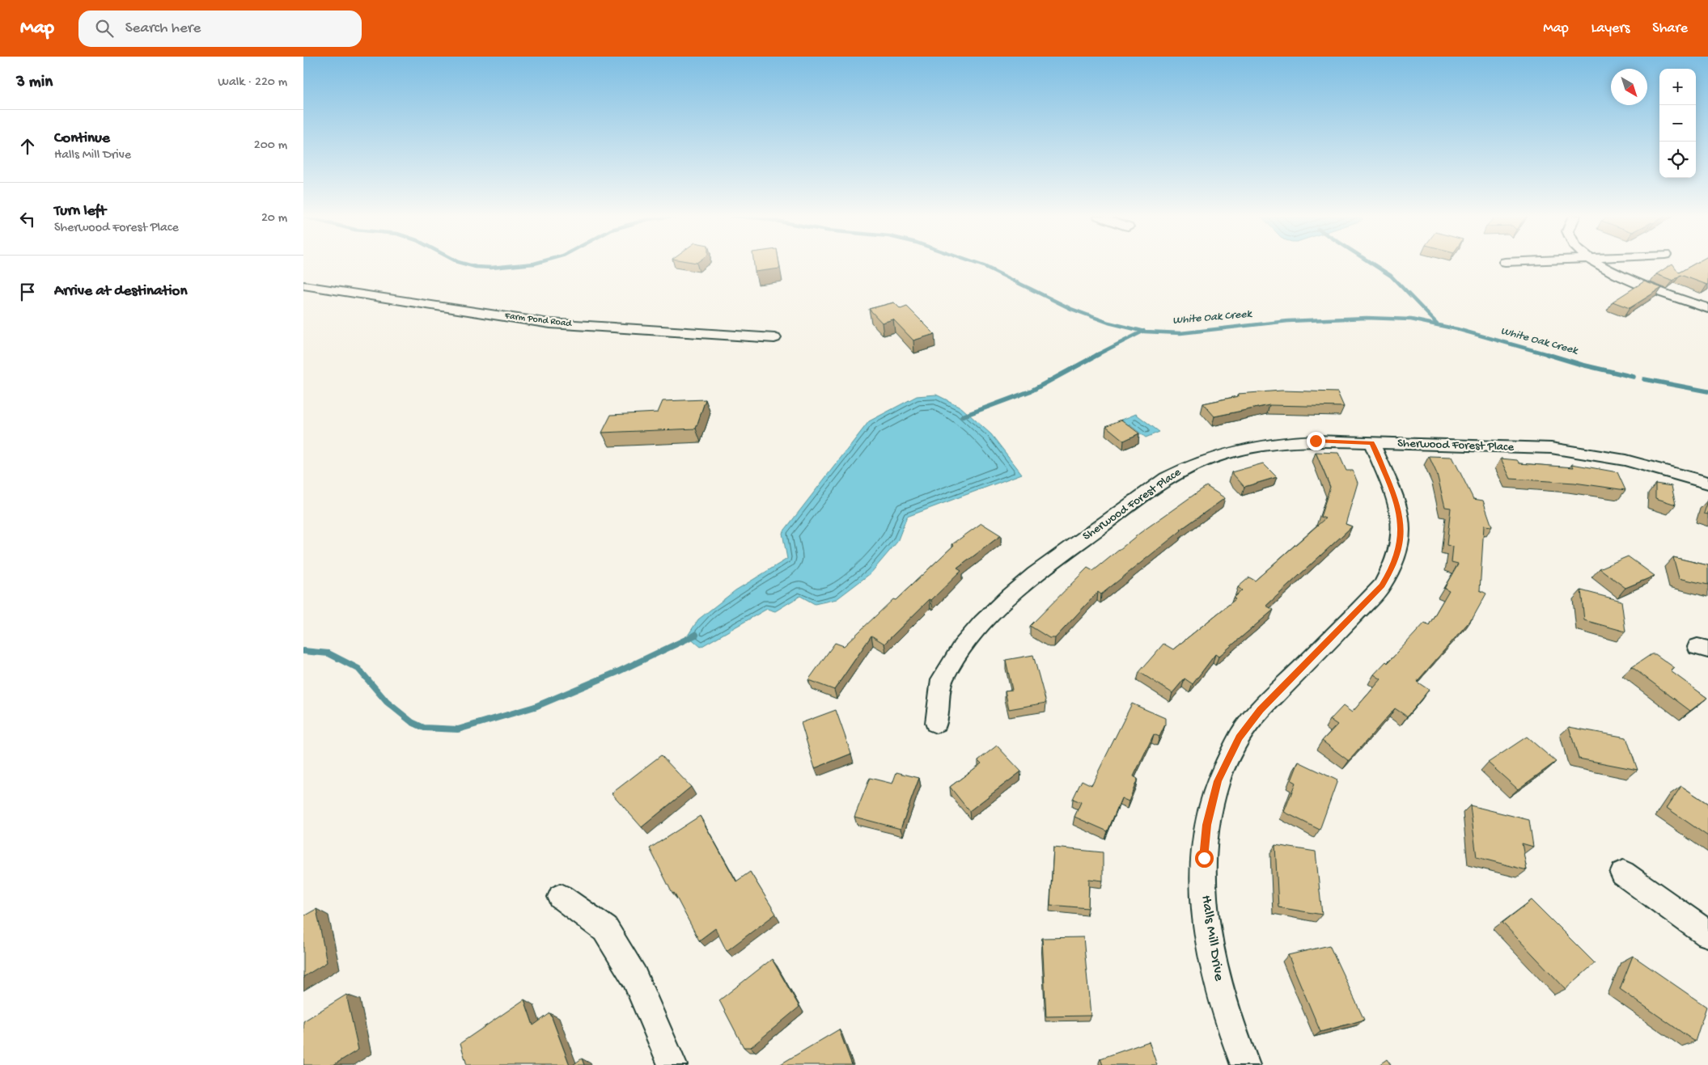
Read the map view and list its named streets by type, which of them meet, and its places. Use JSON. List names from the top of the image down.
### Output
{
  "streets": {
    "street": ["Farm Pond Road", "Sherwood Forest Place", "Halls Mill Drive"]
  },
  "crossings": [
    ["Sherwood Forest Place", "Halls Mill Drive"]
  ],
  "water": ["White Oak Creek"],
  "north": "bottom right",
  "page": {
    "header": "Map",
    "search": "Search here",
    "nav": ["Map", "Layers", "Share"],
    "heading": ["3 min", "Walk · 220 m"],
    "map_buttons": ["+", "−"],
    "list": [
      ["Continue", "Halls Mill Drive", "200 m"],
      ["Turn left", "Sherwood Forest Place", "20 m"],
      "Arrive at destination"
    ]
  }
}
